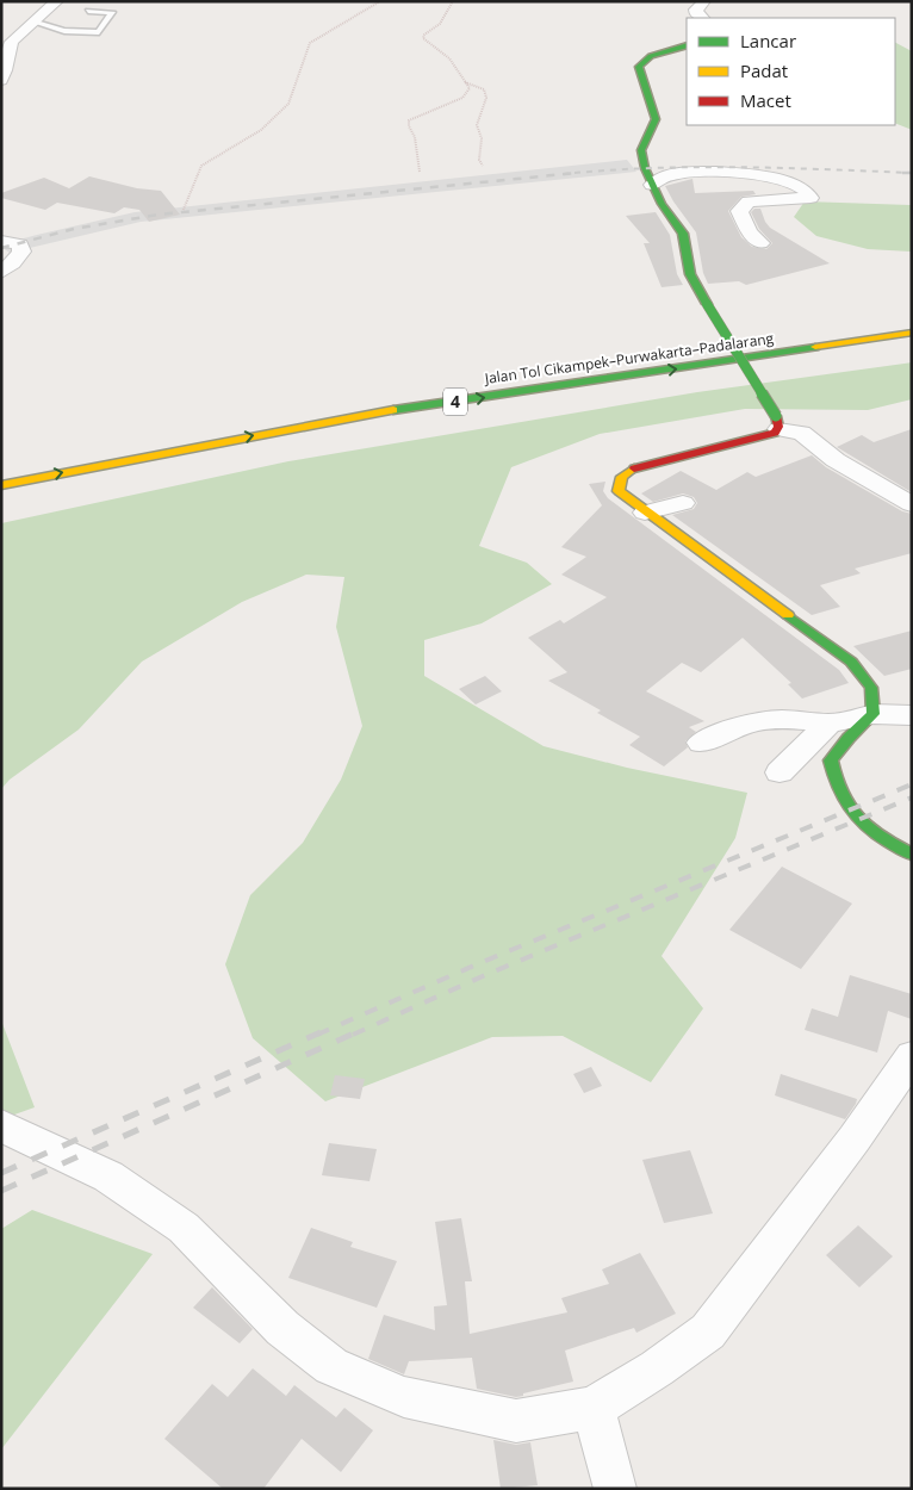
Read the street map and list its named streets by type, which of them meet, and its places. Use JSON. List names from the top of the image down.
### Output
{
  "streets": {
    "main road": ["Jalan Tol Cikampek–Purwakarta–Padalarang", "4"]
  },
  "one_way": ["Jalan Tol Cikampek–Purwakarta–Padalarang"],
  "legend": ["Lancar", "Padat", "Macet"]
}
